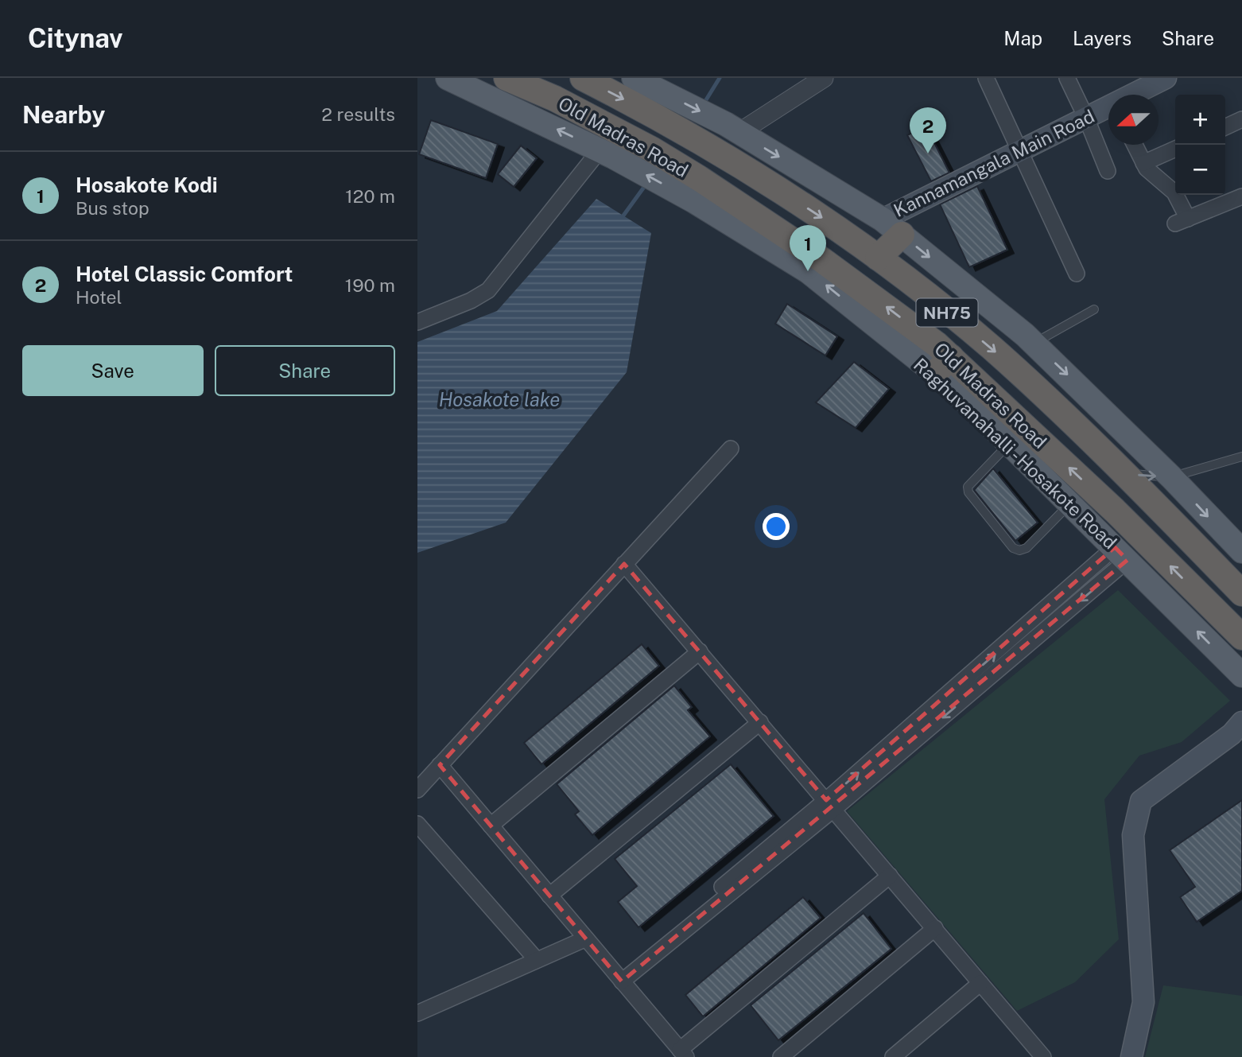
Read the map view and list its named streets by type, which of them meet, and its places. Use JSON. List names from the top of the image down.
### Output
{
  "streets": {
    "highway": ["Old Madras Road", "NH75"],
    "main road": ["Kannamangala Main Road", "Raghuvanahalli - Hosakote Road"]
  },
  "crossings": [
    ["Old Madras Road", "Raghuvanahalli - Hosakote Road"]
  ],
  "water": ["Hosakote lake"],
  "north": "left",
  "page": {
    "header": "Citynav",
    "nav": ["Map", "Layers", "Share"],
    "heading": ["Nearby", "2 results"],
    "map_buttons": ["+", "−"],
    "pins": ["2", "1"],
    "list": [
      {
        "mark": "1",
        "name": "Hosakote Kodi",
        "note": "Bus stop",
        "value": "120 m"
      },
      {
        "mark": "2",
        "name": "Hotel Classic Comfort",
        "note": "Hotel",
        "value": "190 m"
      }
    ],
    "buttons": ["Save", "Share"]
  }
}
